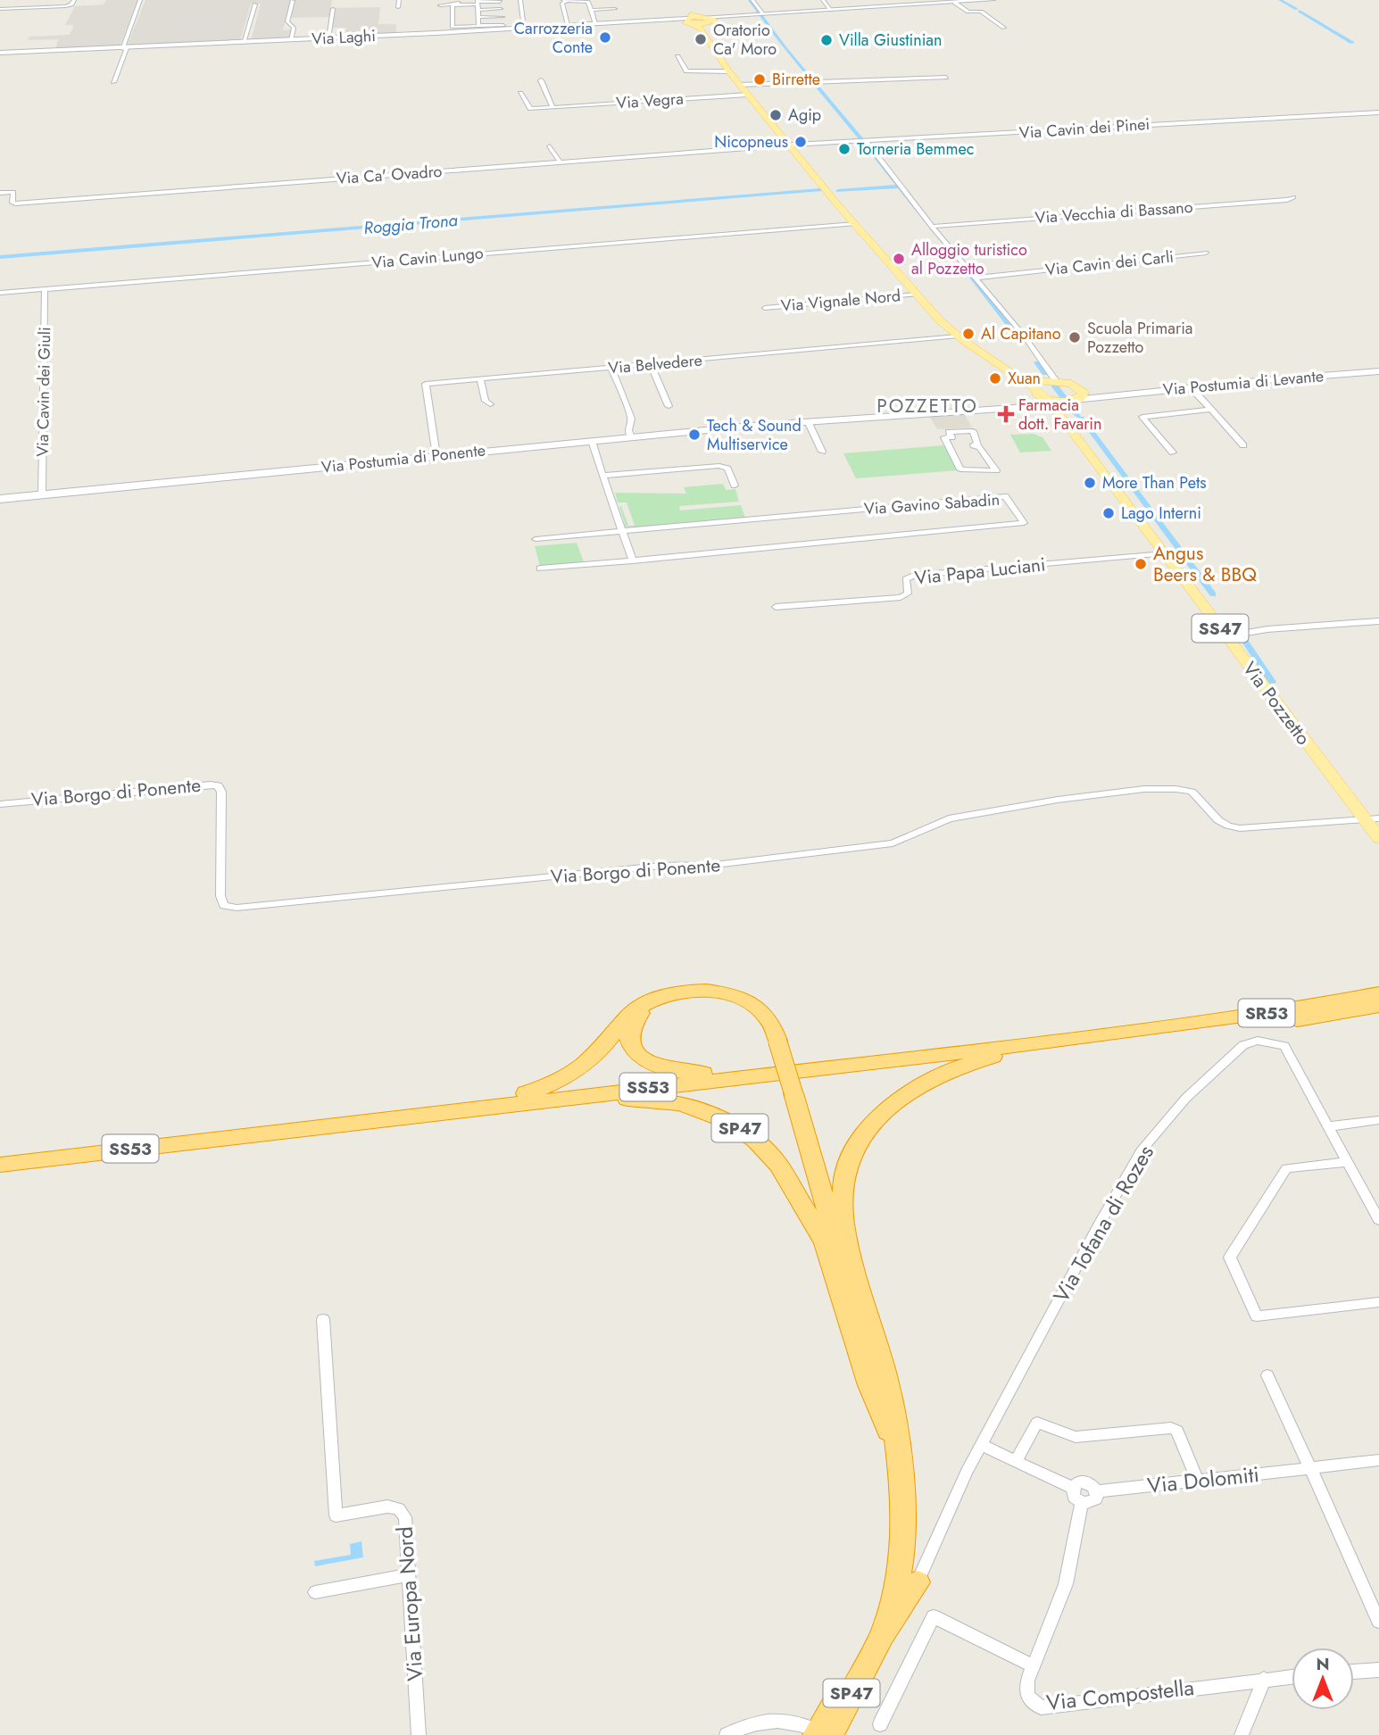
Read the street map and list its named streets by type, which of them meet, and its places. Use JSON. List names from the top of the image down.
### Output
{
  "streets": {
    "highway": ["SR53", "SS53", "SP47"],
    "main road": ["SS47", "Via Pozzetto"],
    "street": [
      "Via Laghi",
      "Via Vegra",
      "Via Cavin dei Pinei",
      "Via Ca' Ovadro",
      "Via Vecchia di Bassano",
      "Via Cavin Lungo",
      "Via Cavin dei Carli",
      "Via Vignale Nord",
      "Via Belvedere",
      "Via Postumia di Levante",
      "Via Cavin dei Giuli",
      "Via Postumia di Ponente",
      "Via Gavino Sabadin",
      "Via Papa Luciani",
      "Via Borgo di Ponente",
      "Via Tofana di Rozes",
      "Via Dolomiti",
      "Via Europa Nord",
      "Via Compostella"
    ]
  },
  "crossings": [
    ["Via Laghi", "SS47"],
    ["Via Vegra", "SS47"],
    ["Via Cavin dei Pinei", "Via Ca' Ovadro"],
    ["Via Cavin dei Pinei", "SS47"],
    ["Via Ca' Ovadro", "SS47"],
    ["Via Cavin Lungo", "Via Cavin dei Giuli"],
    ["Via Cavin Lungo", "SS47"],
    ["Via Cavin Lungo", "Via Pozzetto"],
    ["Via Vignale Nord", "Via Pozzetto"],
    ["Via Belvedere", "Via Postumia di Ponente"],
    ["Via Belvedere", "Via Pozzetto"],
    ["Via Postumia di Levante", "Via Postumia di Ponente"],
    ["Via Postumia di Levante", "Via Pozzetto"],
    ["Via Cavin dei Giuli", "Via Postumia di Ponente"],
    ["Via Postumia di Ponente", "Via Pozzetto"],
    ["Via Papa Luciani", "Via Pozzetto"],
    ["SS47", "Via Pozzetto"],
    ["Via Pozzetto", "Via Borgo di Ponente"],
    ["SR53", "SS53"],
    ["SS53", "SP47"],
    ["Via Dolomiti", "Via Compostella"]
  ],
  "districts": ["POZZETTO"],
  "water": ["Roggia Trona"],
  "places": {
    "other": [
      "Carrozzeria Conte",
      "Oratorio Ca' Moro",
      "Villa Giustinian",
      "Birrette",
      "Agip",
      "Nicopneus",
      "Torneria Bemmec",
      "Alloggio turistico al Pozzetto",
      "Al Capitano",
      "Scuola Primaria Pozzetto",
      "Xuan",
      "Tech & Sound Multiservice",
      "More Than Pets",
      "Lago Interni",
      "Angus Beers & BBQ"
    ],
    "health": ["Farmacia dott. Favarin"]
  },
  "north": "top"
}
